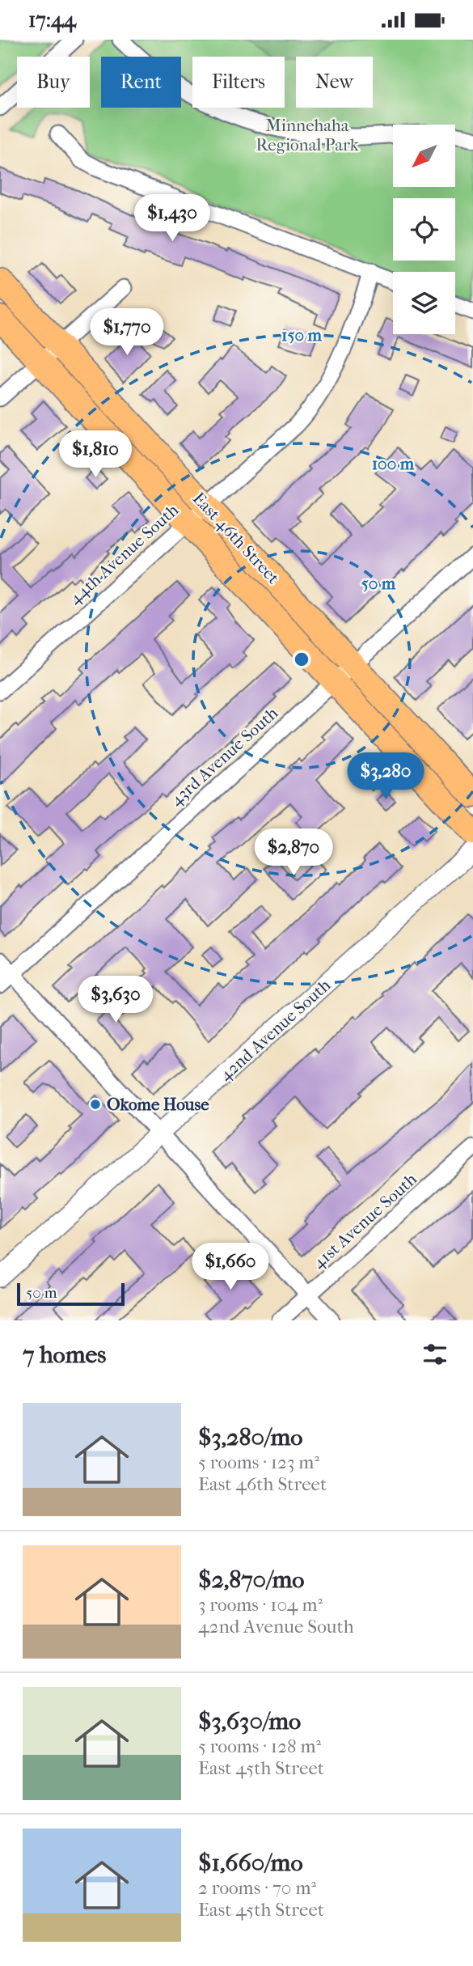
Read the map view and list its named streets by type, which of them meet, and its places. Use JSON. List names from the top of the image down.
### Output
{
  "streets": {
    "main road": ["East 46th Street"],
    "street": [
      "44th Avenue South",
      "43rd Avenue South",
      "42nd Avenue South",
      "41st Avenue South"
    ]
  },
  "crossings": [
    ["East 46th Street", "44th Avenue South"],
    ["East 46th Street", "43rd Avenue South"]
  ],
  "parks": ["Minnehaha Regional Park"],
  "places": ["Okome House"],
  "scale_bar": "50 m",
  "north": "bottom left",
  "page": {
    "status": "17:44",
    "chip": [
      "Buy",
      "Rent",
      "Filters",
      "New"
    ],
    "price": [
      "$1,430",
      "$1,770",
      "$1,810",
      "$3,280",
      "$2,870",
      "$3,630",
      "$1,660"
    ],
    "scale": "50 m",
    "heading": "7 homes",
    "list": [
      {
        "name": "$3,280/mo",
        "note": "5 rooms · 123 m² · East 46th Street"
      },
      {
        "name": "$2,870/mo",
        "note": "3 rooms · 104 m² · 42nd Avenue South"
      },
      {
        "name": "$3,630/mo",
        "note": "5 rooms · 128 m² · East 45th Street"
      },
      {
        "name": "$1,660/mo",
        "note": "2 rooms · 70 m² · East 45th Street"
      }
    ]
  },
  "rings": ["150 m", "100 m", "50 m"]
}
